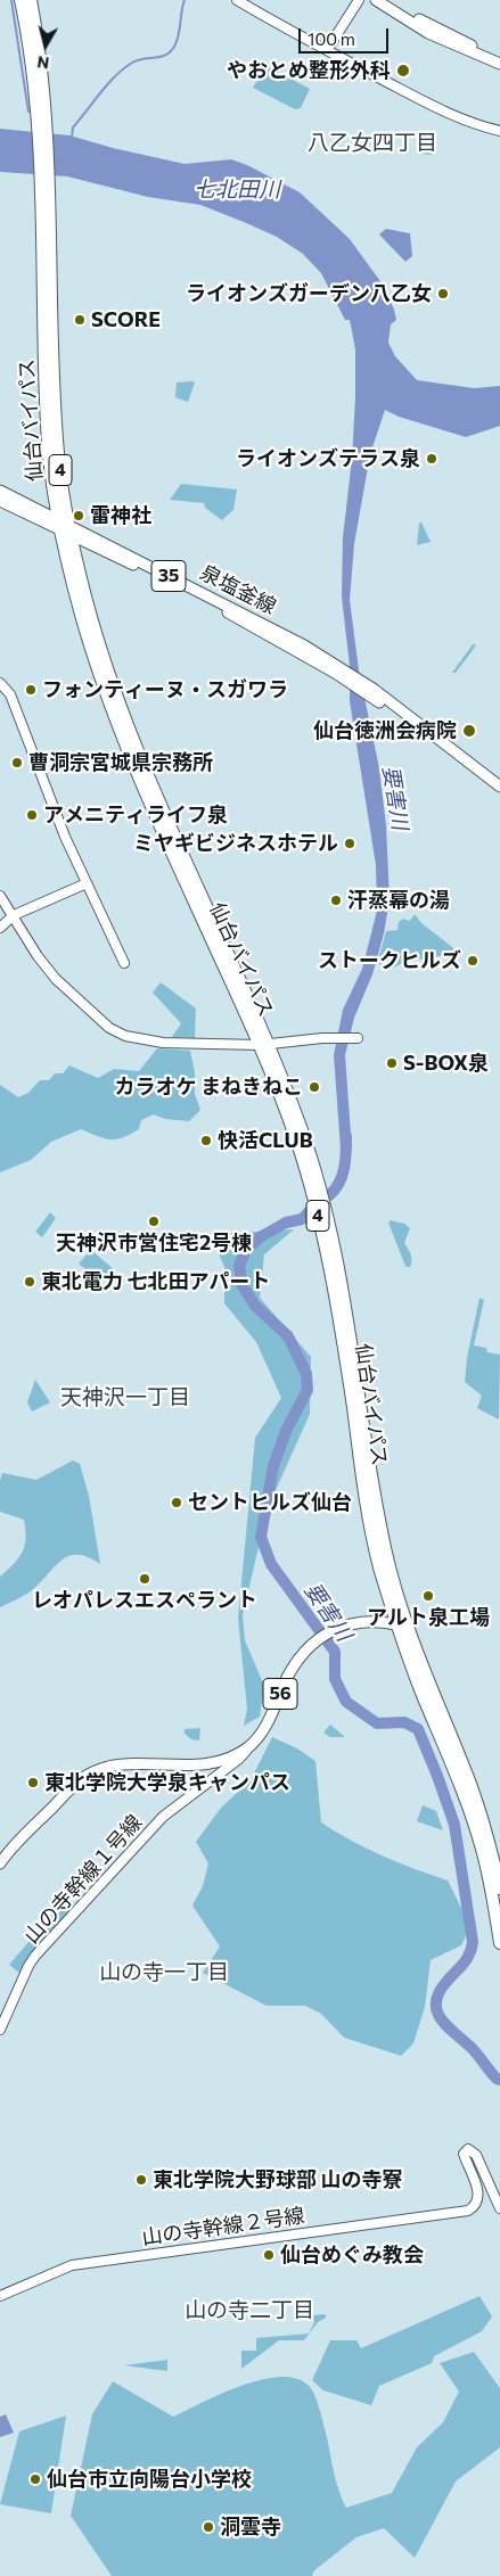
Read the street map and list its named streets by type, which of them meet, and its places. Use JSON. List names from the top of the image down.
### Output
{
  "streets": {
    "highway": ["仙台バイパス", "4"],
    "main road": ["35", "泉塩釜線", "56"],
    "street": ["山の寺幹線１号線", "山の寺幹線２号線"]
  },
  "crossings": [
    ["仙台バイパス", "4"],
    ["仙台バイパス", "35"],
    ["仙台バイパス", "泉塩釜線"],
    ["仙台バイパス", "56"],
    ["35", "泉塩釜線"],
    ["56", "山の寺幹線１号線"]
  ],
  "districts": [
    "八乙女四丁目",
    "天神沢一丁目",
    "山の寺一丁目",
    "山の寺二丁目"
  ],
  "water": ["七北田川", "要害川"],
  "places": [
    "やおとめ整形外科",
    "ライオンズガーデン八乙女",
    "SCORE",
    "ライオンズテラス泉",
    "雷神社",
    "フォンティーヌ・スガワラ",
    "仙台徳洲会病院",
    "曹洞宗宮城県宗務所",
    "アメニティライフ泉",
    "ミヤギビジネスホテル",
    "汗蒸幕の湯",
    "ストークヒルズ",
    "S-BOX泉",
    "カラオケ まねきねこ",
    "快活CLUB",
    "天神沢市営住宅2号棟",
    "東北電力 七北田アパート",
    "セントヒルズ仙台",
    "レオパレスエスペラント",
    "アルト泉工場",
    "東北学院大学泉キャンパス",
    "東北学院大野球部 山の寺寮",
    "仙台めぐみ教会",
    "仙台市立向陽台小学校",
    "洞雲寺"
  ],
  "scale_bar": "100 m",
  "north": "bottom"
}
